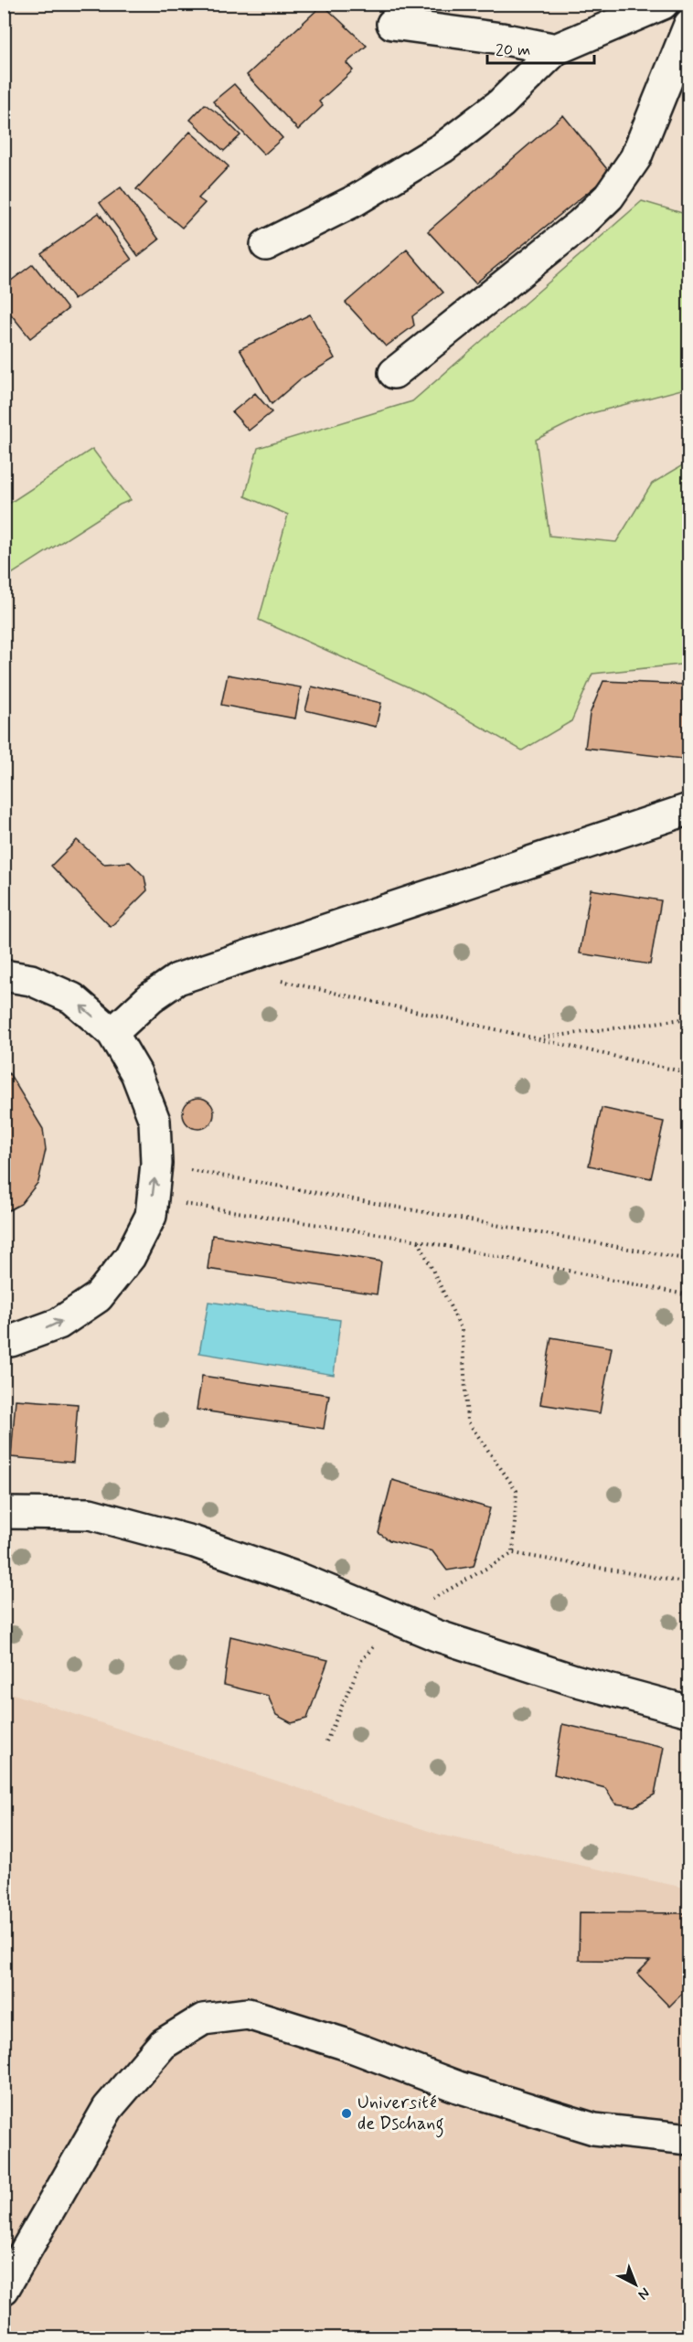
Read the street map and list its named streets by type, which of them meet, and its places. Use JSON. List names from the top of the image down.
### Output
{
  "places": ["Université de Dschang"],
  "scale_bar": "20 m",
  "north": "bottom right"
}
